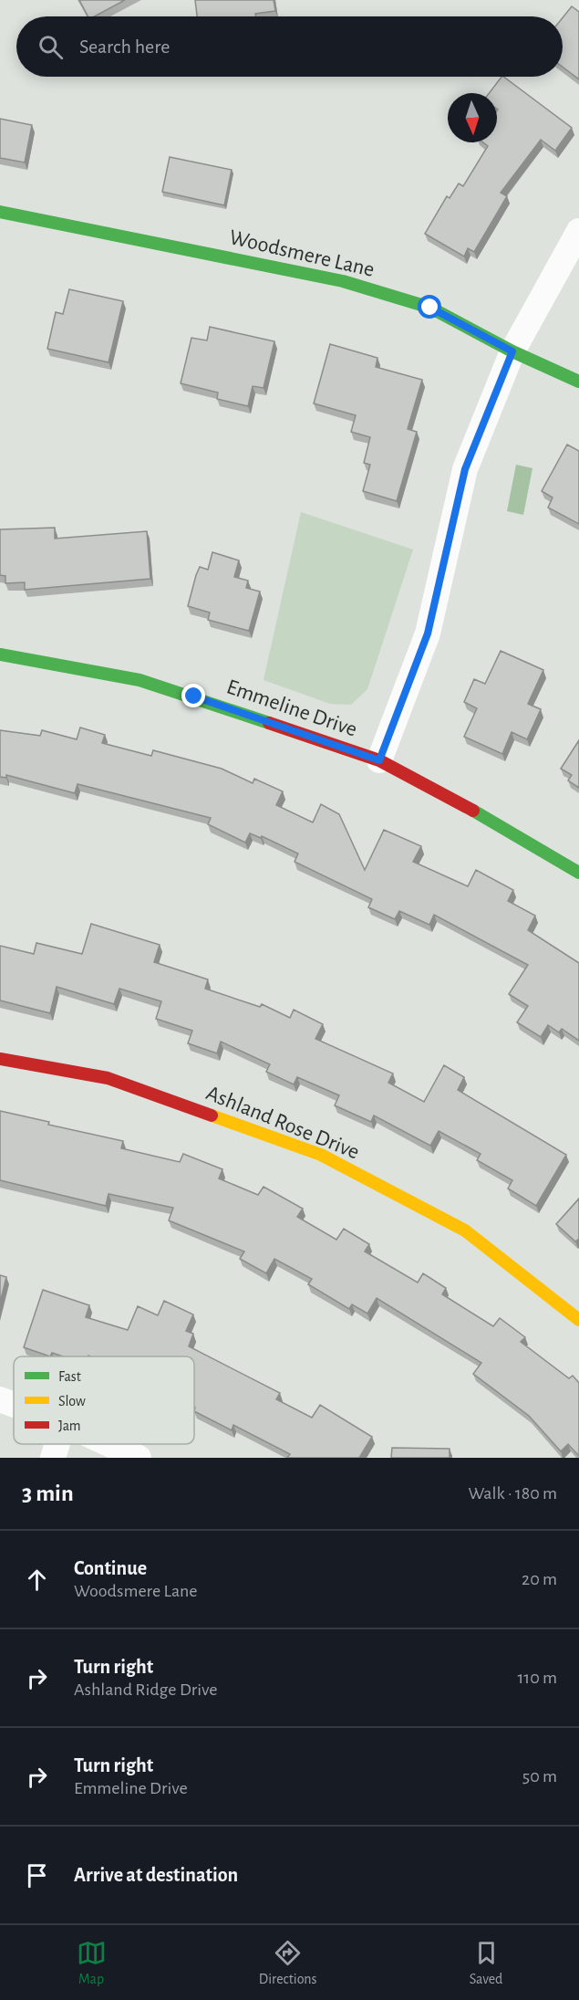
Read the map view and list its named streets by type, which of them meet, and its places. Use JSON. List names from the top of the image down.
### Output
{
  "streets": {
    "street": ["Woodsmere Lane", "Emmeline Drive", "Ashland Rose Drive"]
  },
  "legend": ["Fast", "Slow", "Jam"],
  "north": "bottom",
  "page": {
    "search": "Search here",
    "heading": ["3 min", "Walk · 180 m"],
    "list": [
      ["Continue", "Woodsmere Lane", "20 m"],
      ["Turn right", "Ashland Ridge Drive", "110 m"],
      ["Turn right", "Emmeline Drive", "50 m"],
      "Arrive at destination"
    ],
    "nav": ["Map", "Directions", "Saved"]
  }
}
